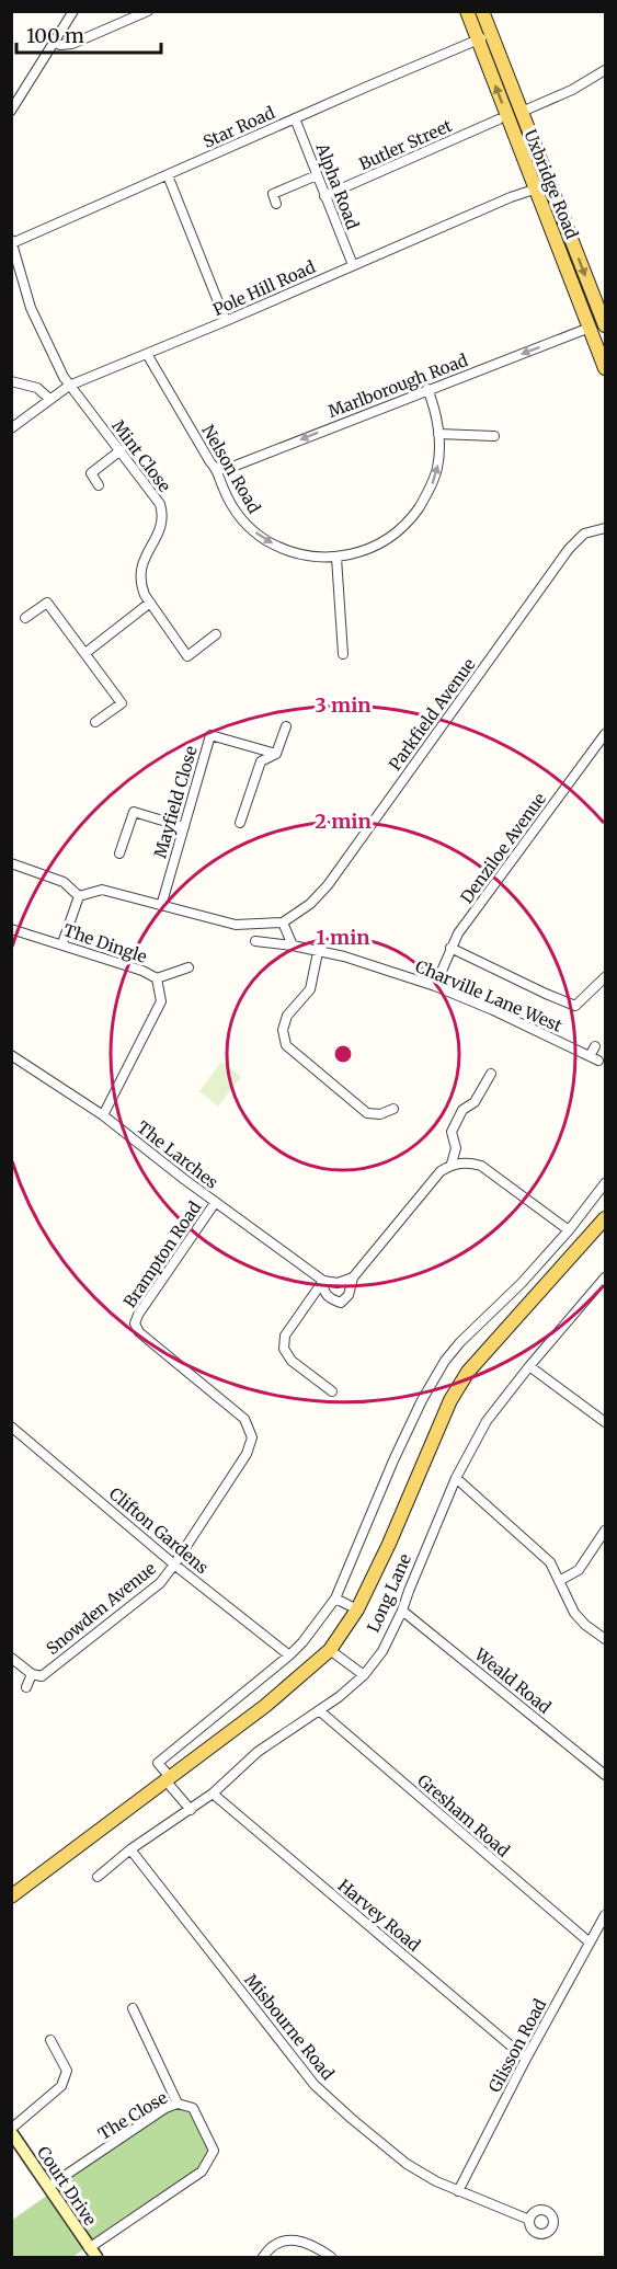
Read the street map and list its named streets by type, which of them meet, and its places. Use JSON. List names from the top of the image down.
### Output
{
  "streets": {
    "main road": ["Uxbridge Road", "Long Lane"],
    "street": [
      "Star Road",
      "Butler Street",
      "Alpha Road",
      "Pole Hill Road",
      "Marlborough Road",
      "Mint Close",
      "Nelson Road",
      "Parkfield Avenue",
      "Mayfield Close",
      "Denziloe Avenue",
      "The Dingle",
      "Charville Lane West",
      "The Larches",
      "Brampton Road",
      "Clifton Gardens",
      "Snowden Avenue",
      "Weald Road",
      "Gresham Road",
      "Harvey Road",
      "Misbourne Road",
      "Glisson Road",
      "The Close",
      "Court Drive"
    ]
  },
  "crossings": [
    ["Star Road", "Uxbridge Road"],
    ["Star Road", "Alpha Road"],
    ["Star Road", "Mint Close"],
    ["Butler Street", "Alpha Road"],
    ["Uxbridge Road", "Pole Hill Road"],
    ["Uxbridge Road", "Marlborough Road"],
    ["Alpha Road", "Pole Hill Road"],
    ["Pole Hill Road", "Mint Close"],
    ["Pole Hill Road", "Nelson Road"],
    ["Marlborough Road", "Nelson Road"],
    ["Denziloe Avenue", "Charville Lane West"],
    ["The Dingle", "The Larches"],
    ["The Larches", "Brampton Road"],
    ["Brampton Road", "Clifton Gardens"],
    ["Brampton Road", "Snowden Avenue"],
    ["Clifton Gardens", "Snowden Avenue"],
    ["Long Lane", "Weald Road"],
    ["Long Lane", "Gresham Road"],
    ["Long Lane", "Harvey Road"],
    ["Long Lane", "Misbourne Road"],
    ["Gresham Road", "Glisson Road"],
    ["Harvey Road", "Glisson Road"],
    ["Misbourne Road", "Glisson Road"],
    ["The Close", "Court Drive"]
  ],
  "one_way": ["Marlborough Road"],
  "scale_bar": "100 m",
  "rings": ["3 min", "2 min", "1 min"]
}
